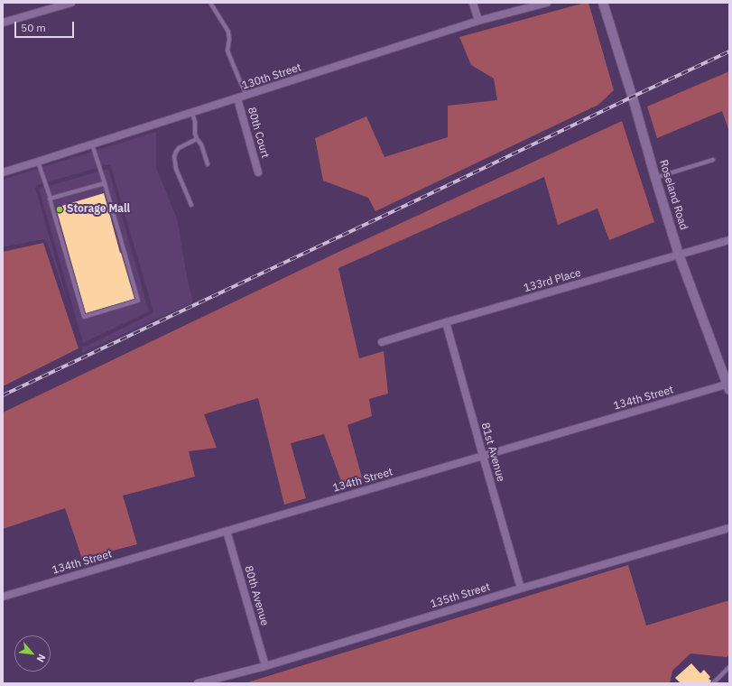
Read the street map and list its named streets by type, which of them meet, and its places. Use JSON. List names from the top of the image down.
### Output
{
  "streets": {
    "main road": ["Roseland Road"],
    "street": [
      "130th Street",
      "80th Court",
      "133rd Place",
      "134th Street",
      "81st Avenue",
      "80th Avenue",
      "135th Street"
    ]
  },
  "crossings": [
    ["130th Street", "80th Court"],
    ["Roseland Road", "133rd Place"],
    ["Roseland Road", "134th Street"],
    ["133rd Place", "81st Avenue"],
    ["134th Street", "81st Avenue"],
    ["134th Street", "80th Avenue"],
    ["81st Avenue", "135th Street"],
    ["80th Avenue", "135th Street"]
  ],
  "places": ["Storage Mall"],
  "scale_bar": "50 m",
  "north": "bottom right"
}
